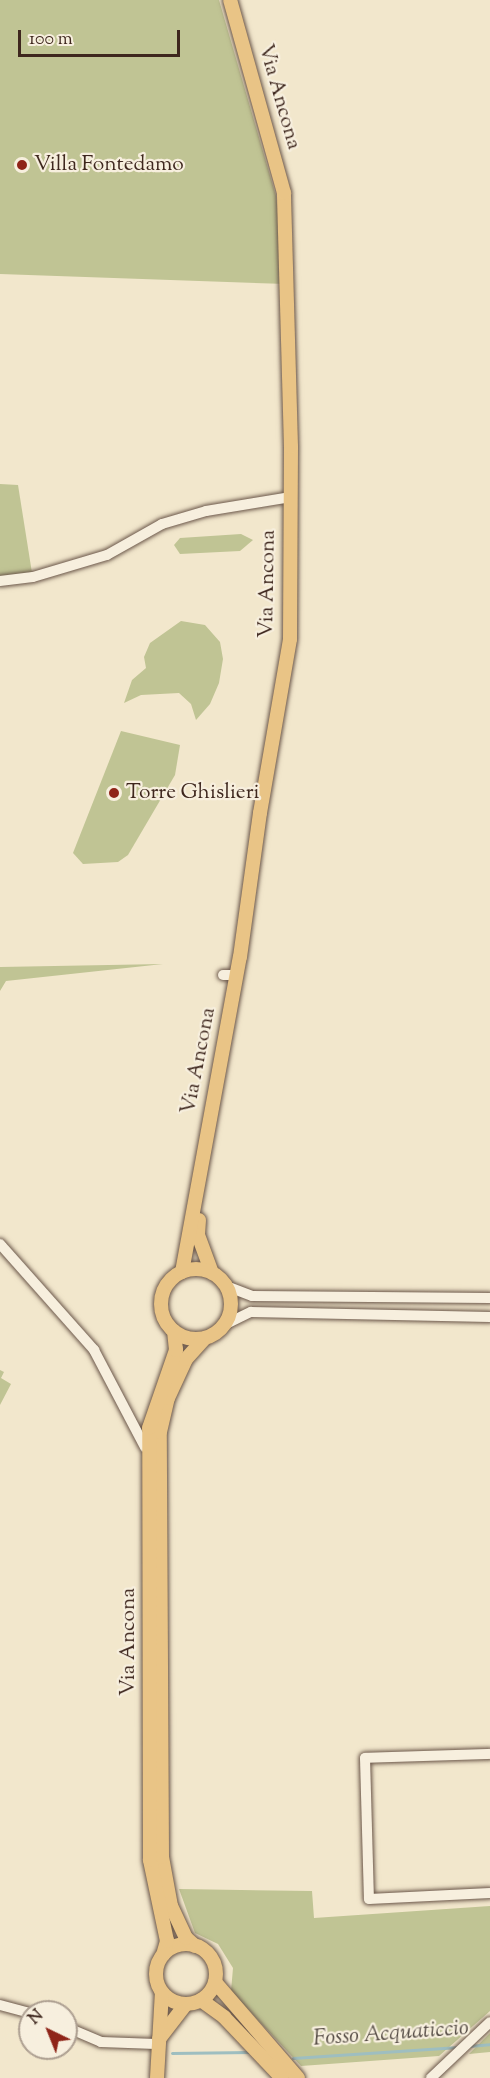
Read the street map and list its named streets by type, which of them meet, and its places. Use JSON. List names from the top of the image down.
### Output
{
  "streets": {
    "main road": ["Via Ancona"]
  },
  "water": ["Fosso Acquaticcio"],
  "places": ["Villa Fontedamo", "Torre Ghislieri"],
  "scale_bar": "100 m",
  "north": "top left"
}
